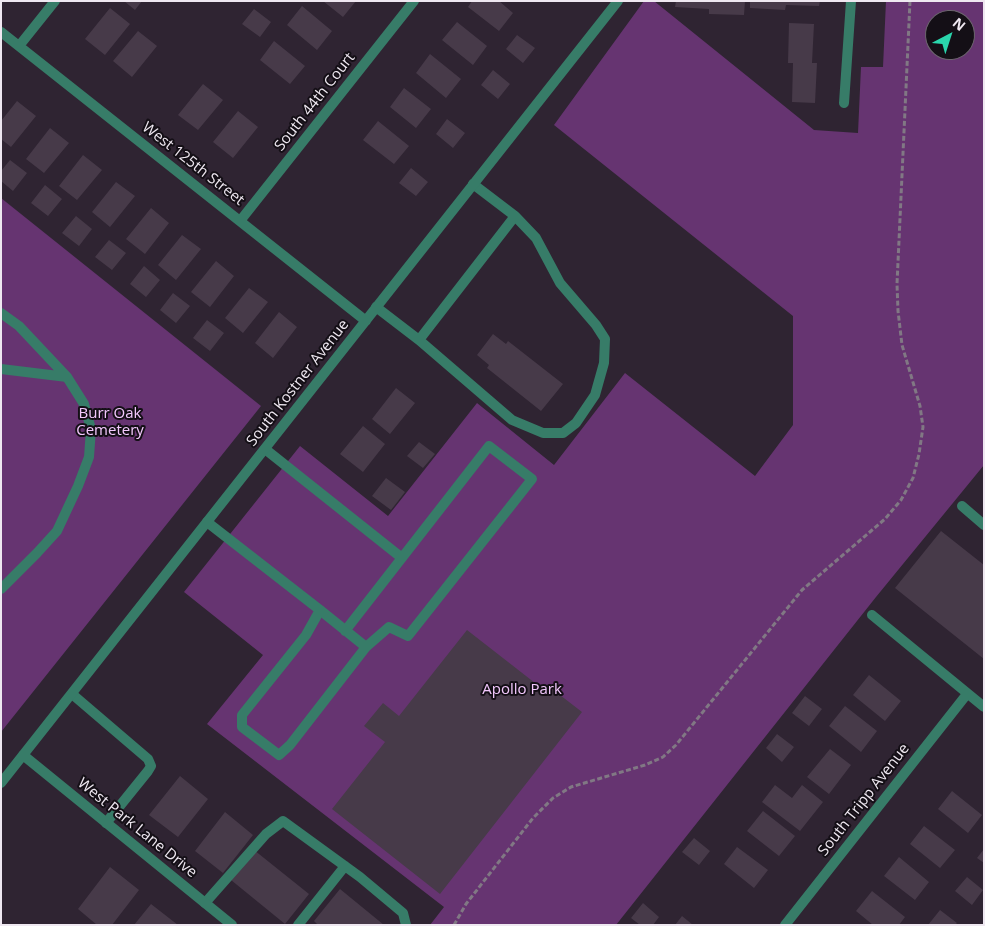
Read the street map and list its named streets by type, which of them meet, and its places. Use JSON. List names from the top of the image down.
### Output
{
  "streets": {
    "street": [
      "South 44th Court",
      "West 125th Street",
      "South Kostner Avenue",
      "South Tripp Avenue",
      "West Park Lane Drive"
    ]
  },
  "crossings": [
    ["South 44th Court", "West 125th Street"],
    ["West 125th Street", "South Kostner Avenue"],
    ["South Kostner Avenue", "West Park Lane Drive"]
  ],
  "parks": ["Burr Oak Cemetery", "Apollo Park"],
  "north": "top right"
}
